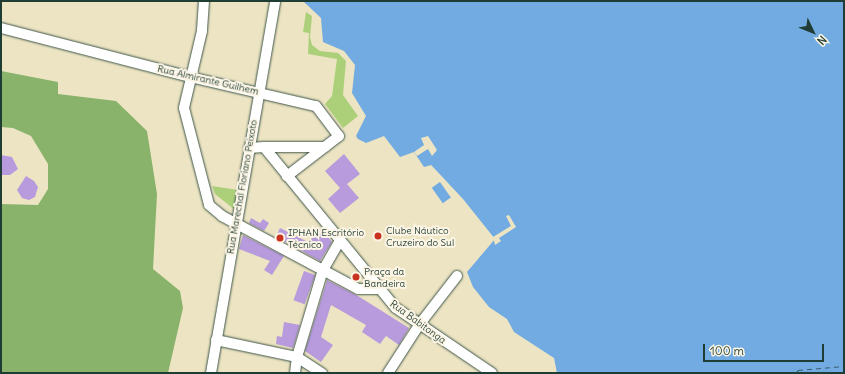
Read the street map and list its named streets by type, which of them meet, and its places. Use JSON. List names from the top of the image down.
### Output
{
  "streets": {
    "street": ["Rua Almirante Guilhem", "Rua Marechal Floriano Peixoto", "Rua Babitonga"]
  },
  "crossings": [
    ["Rua Almirante Guilhem", "Rua Marechal Floriano Peixoto"],
    ["Rua Almirante Guilhem", "Rua Babitonga"]
  ],
  "places": ["Clube Náutico Cruzeiro do Sul", "IPHAN Escritório Técnico", "Praça da Bandeira"],
  "scale_bar": "100 m",
  "north": "bottom right"
}
